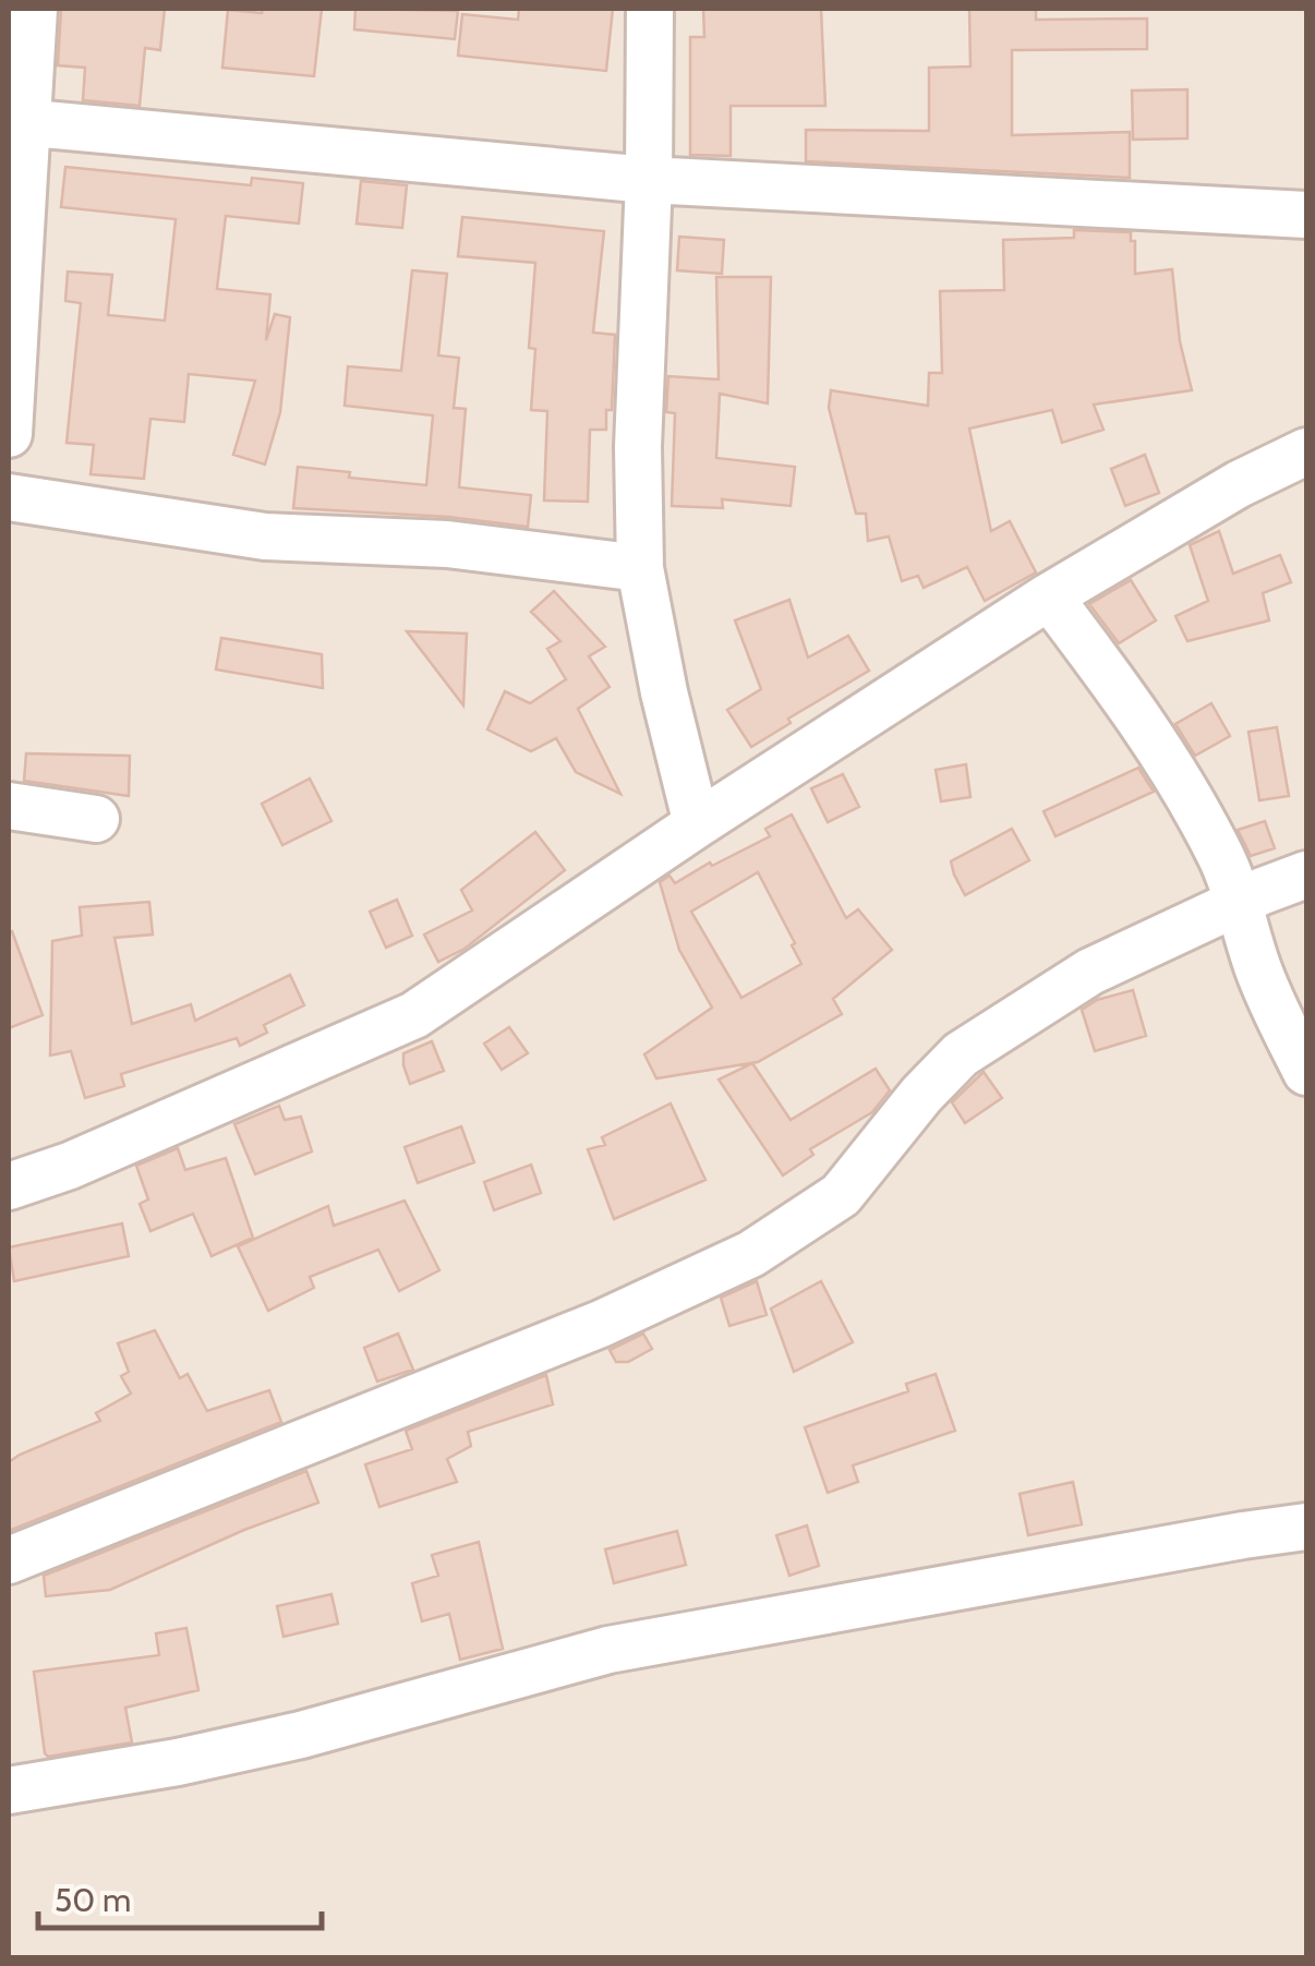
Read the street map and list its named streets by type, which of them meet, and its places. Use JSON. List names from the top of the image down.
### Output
{
  "scale_bar": "50 m"
}
